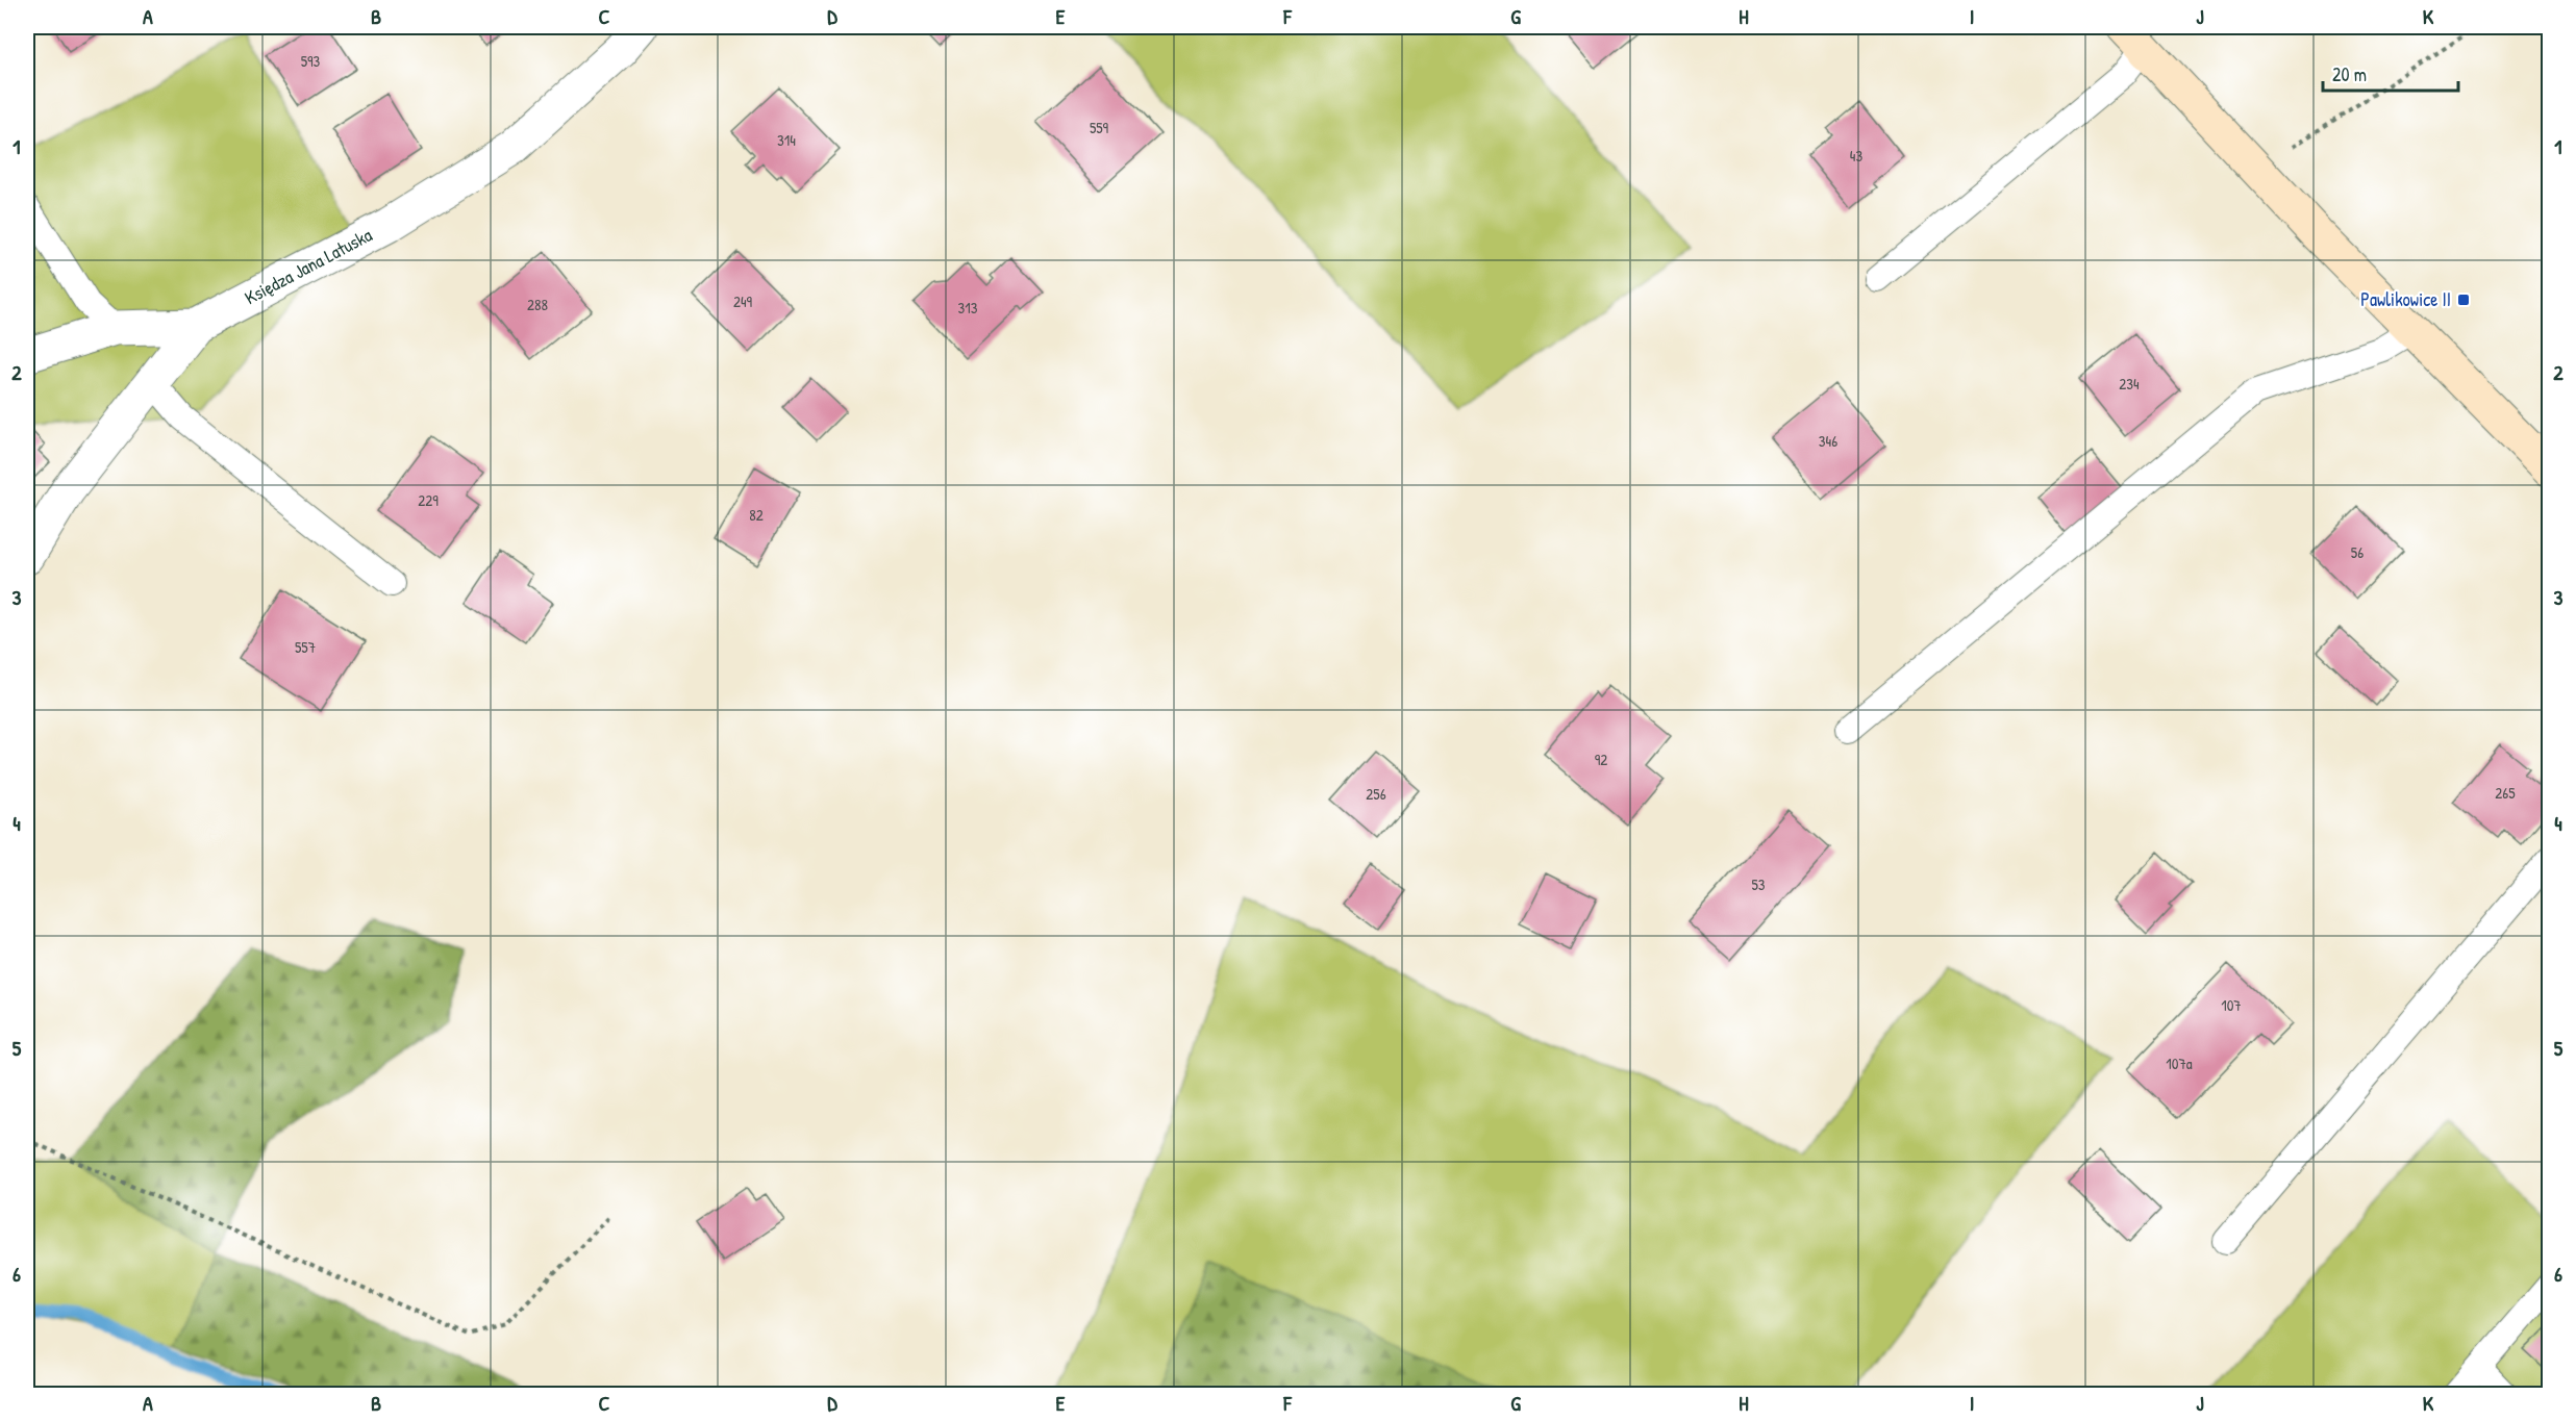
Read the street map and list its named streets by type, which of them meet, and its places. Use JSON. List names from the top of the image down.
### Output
{
  "streets": {
    "street": ["Księdza Jana Latuska"]
  },
  "places": {
    "transit": ["Pawlikowice II"]
  },
  "house_numbers": [
    "593",
    "559",
    "314",
    "43",
    "249",
    "288",
    "313",
    "234",
    "346",
    "229",
    "82",
    "56",
    "557",
    "92",
    "265",
    "256",
    "53",
    "107",
    "107a"
  ],
  "scale_bar": "20 m",
  "grid": {
    "columns": [
      "A",
      "B",
      "C",
      "D",
      "E",
      "F",
      "G",
      "H",
      "I",
      "J",
      "K"
    ],
    "rows": [
      "1",
      "2",
      "3",
      "4",
      "5",
      "6"
    ]
  }
}
